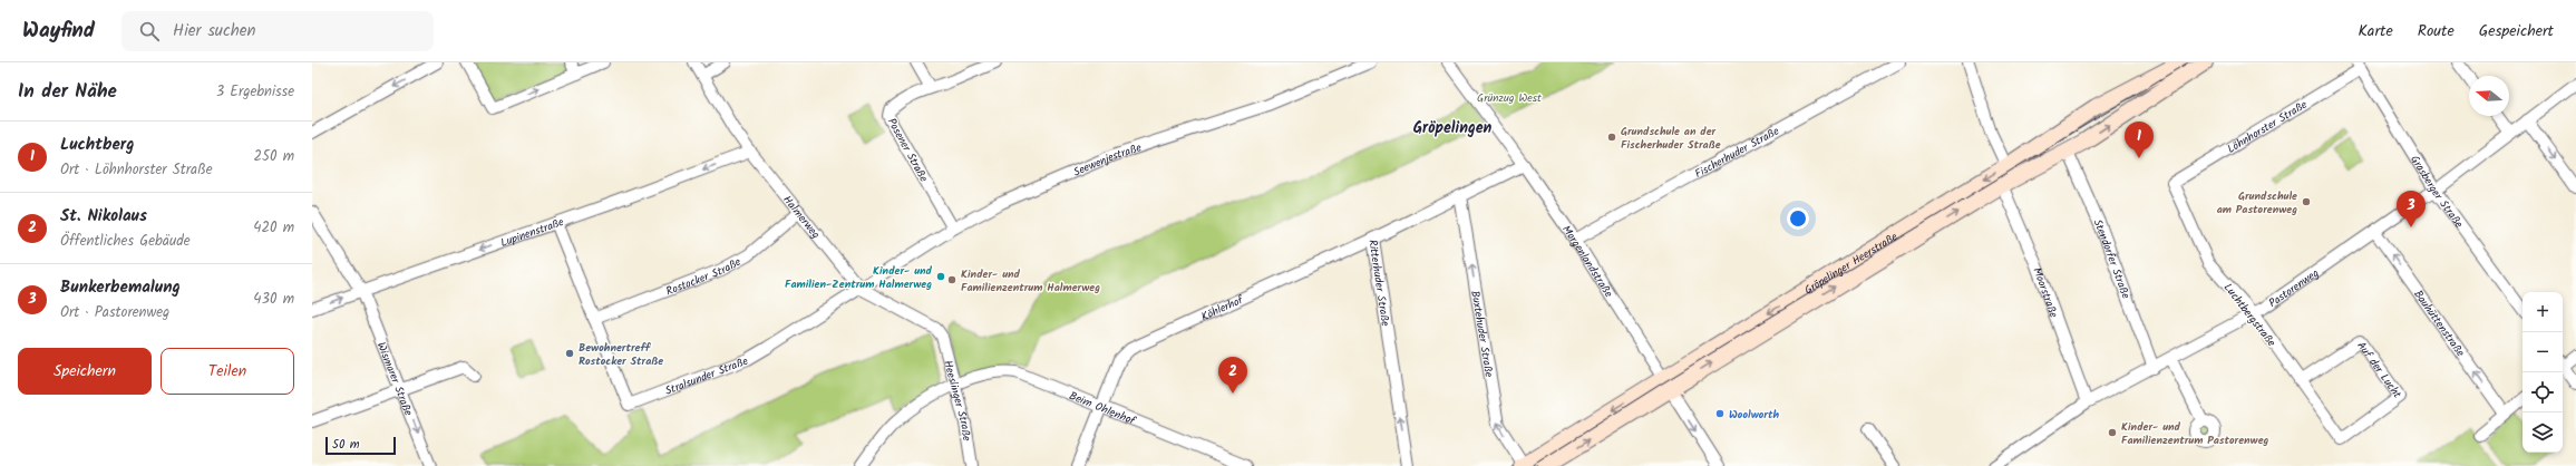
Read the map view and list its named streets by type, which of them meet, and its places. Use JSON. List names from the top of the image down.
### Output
{
  "streets": {
    "main road": ["Gröpelinger Heerstraße"],
    "street": [
      "Löhnhorster Straße",
      "Posener Straße",
      "Fischerhuder Straße",
      "Seewenjestraße",
      "Grasberger Straße",
      "Halmerweg",
      "Lupinenstraße",
      "Stendorfer Straße",
      "Morgenlandstraße",
      "Rostocker Straße",
      "Ritterhuder Straße",
      "Pastorenweg",
      "Moorstraße",
      "Köhlerhof",
      "Luchtbergstraße",
      "Bauhüttenstraße",
      "Buxtehuder Straße",
      "Auf der Lucht",
      "Stralsunder Straße",
      "Wismarer Straße",
      "Heeslinger Straße",
      "Beim Ohlenhof"
    ]
  },
  "crossings": [
    ["Löhnhorster Straße", "Grasberger Straße"],
    ["Löhnhorster Straße", "Luchtbergstraße"],
    ["Posener Straße", "Seewenjestraße"],
    ["Fischerhuder Straße", "Morgenlandstraße"],
    ["Seewenjestraße", "Halmerweg"],
    ["Seewenjestraße", "Stralsunder Straße"],
    ["Grasberger Straße", "Pastorenweg"],
    ["Halmerweg", "Lupinenstraße"],
    ["Halmerweg", "Rostocker Straße"],
    ["Halmerweg", "Stralsunder Straße"],
    ["Halmerweg", "Heeslinger Straße"],
    ["Lupinenstraße", "Wismarer Straße"],
    ["Stendorfer Straße", "Gröpelinger Heerstraße"],
    ["Stendorfer Straße", "Pastorenweg"],
    ["Morgenlandstraße", "Gröpelinger Heerstraße"],
    ["Morgenlandstraße", "Ritterhuder Straße"],
    ["Gröpelinger Heerstraße", "Moorstraße"],
    ["Gröpelinger Heerstraße", "Buxtehuder Straße"],
    ["Rostocker Straße", "Stralsunder Straße"],
    ["Ritterhuder Straße", "Köhlerhof"],
    ["Ritterhuder Straße", "Buxtehuder Straße"],
    ["Pastorenweg", "Moorstraße"],
    ["Pastorenweg", "Luchtbergstraße"],
    ["Pastorenweg", "Bauhüttenstraße"],
    ["Köhlerhof", "Beim Ohlenhof"],
    ["Luchtbergstraße", "Auf der Lucht"],
    ["Heeslinger Straße", "Beim Ohlenhof"]
  ],
  "one_way": ["Ritterhuder Straße", "Bauhüttenstraße", "Buxtehuder Straße"],
  "districts": ["Gröpelingen"],
  "parks": ["Grünzug West"],
  "places": [
    "Grundschule an der Fischerhuder Straße",
    "Grundschule am Pastorenweg",
    "Kinder- und Familien-Zentrum Halmerweg",
    "Kinder- und Familienzentrum Halmerweg",
    "Bewohnertreff Rostocker Straße",
    "Woolworth",
    "Kinder- und Familienzentrum Pastorenweg"
  ],
  "scale_bar": "50 m",
  "north": "left",
  "page": {
    "header": "Wayfind",
    "search": "Hier suchen",
    "nav": ["Karte", "Route", "Gespeichert"],
    "heading": ["In der Nähe", "3 Ergebnisse"],
    "list": [
      {
        "mark": "1",
        "name": "Luchtberg",
        "note": "Ort · Löhnhorster Straße",
        "value": "250 m"
      },
      {
        "mark": "2",
        "name": "St. Nikolaus",
        "note": "Öffentliches Gebäude",
        "value": "420 m"
      },
      {
        "mark": "3",
        "name": "Bunkerbemalung",
        "note": "Ort · Pastorenweg",
        "value": "430 m"
      }
    ],
    "pins": ["1", "3", "2"],
    "map_buttons": ["+", "−"],
    "buttons": ["Speichern", "Teilen"],
    "scale": "50 m"
  }
}
